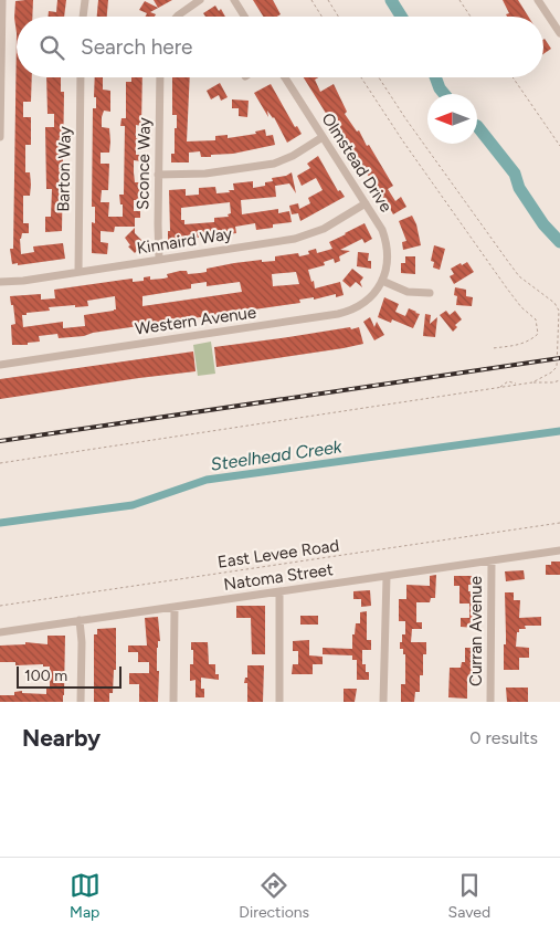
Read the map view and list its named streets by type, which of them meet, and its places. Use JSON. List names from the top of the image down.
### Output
{
  "streets": {
    "street": [
      "Olmstead Drive",
      "Sconce Way",
      "Barton Way",
      "Kinnaird Way",
      "Western Avenue",
      "Natoma Street",
      "Curran Avenue"
    ],
    "path": ["East Levee Road"]
  },
  "crossings": [
    ["Olmstead Drive", "Kinnaird Way"],
    ["Olmstead Drive", "Western Avenue"],
    ["Sconce Way", "Kinnaird Way"],
    ["Barton Way", "Kinnaird Way"],
    ["Natoma Street", "Curran Avenue"]
  ],
  "water": ["Steelhead Creek"],
  "scale_bar": "100 m",
  "north": "left",
  "page": {
    "search": "Search here",
    "scale": "100 m",
    "heading": ["Nearby", "0 results"],
    "nav": ["Map", "Directions", "Saved"]
  }
}
